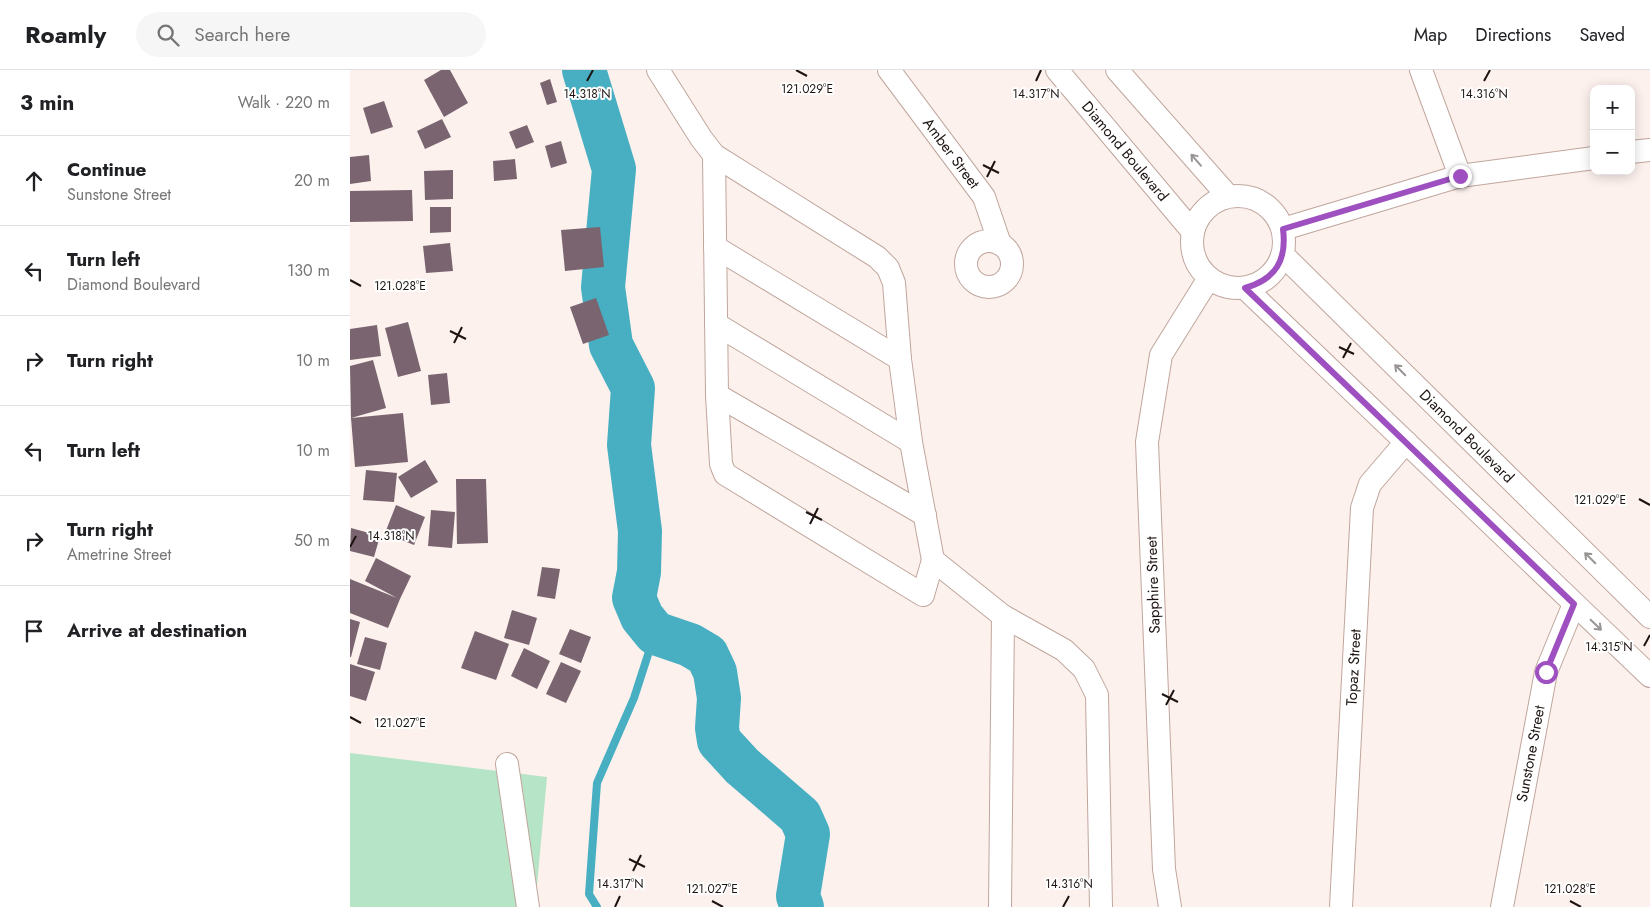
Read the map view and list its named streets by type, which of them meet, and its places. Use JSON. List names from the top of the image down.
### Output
{
  "streets": {
    "street": [
      "Diamond Boulevard",
      "Amber Street",
      "Sapphire Street",
      "Topaz Street",
      "Sunstone Street"
    ]
  },
  "crossings": [
    ["Diamond Boulevard", "Sapphire Street"]
  ],
  "page": {
    "header": "Roamly",
    "search": "Search here",
    "nav": ["Map", "Directions", "Saved"],
    "heading": ["3 min", "Walk · 220 m"],
    "map_buttons": ["+", "−"],
    "list": [
      ["Continue", "Sunstone Street", "20 m"],
      ["Turn left", "Diamond Boulevard", "130 m"],
      ["Turn right", "10 m"],
      ["Turn left", "10 m"],
      ["Turn right", "Ametrine Street", "50 m"],
      "Arrive at destination"
    ]
  },
  "coordinates": [
    "121.029°E",
    "14.318°N",
    "14.317°N",
    "14.316°N",
    "121.028°E",
    "14.315°N",
    "121.027°E"
  ]
}
